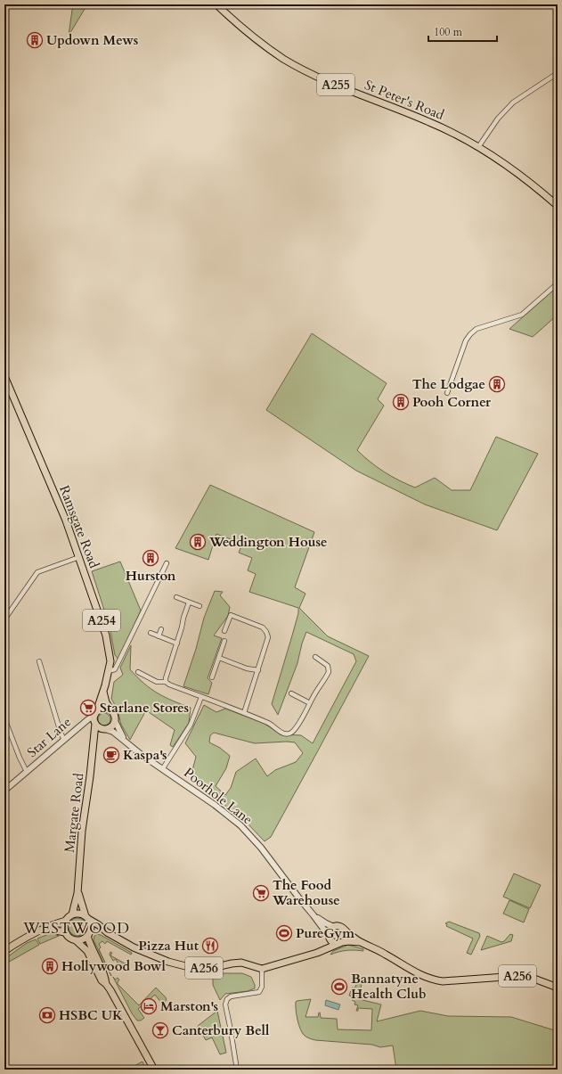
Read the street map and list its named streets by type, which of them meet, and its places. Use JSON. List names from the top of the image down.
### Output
{
  "streets": {
    "main road": [
      "A255",
      "St Peter's Road",
      "Ramsgate Road",
      "A254",
      "Margate Road",
      "A256"
    ],
    "street": ["Star Lane", "Poorhole Lane"]
  },
  "crossings": [
    ["A255", "St Peter's Road"],
    ["Ramsgate Road", "Star Lane"],
    ["Ramsgate Road", "Poorhole Lane"],
    ["Ramsgate Road", "Margate Road"],
    ["Star Lane", "Poorhole Lane"],
    ["Star Lane", "Margate Road"],
    ["Poorhole Lane", "Margate Road"],
    ["Poorhole Lane", "A256"],
    ["Margate Road", "A256"]
  ],
  "districts": ["WESTWOOD"],
  "places": {
    "building": [
      "Updown Mews",
      "The Lodgae",
      "Pooh Corner",
      "Weddington House",
      "Hurston",
      "Hollywood Bowl"
    ],
    "supermarket": ["Starlane Stores", "The Food Warehouse"],
    "cafe": ["Kaspa's"],
    "sports": ["PureGym", "Bannatyne Health Club"],
    "restaurant": ["Pizza Hut"],
    "hotel": ["Marston's"],
    "bank": ["HSBC UK"],
    "bar": ["Canterbury Bell"]
  },
  "scale_bar": "100 m"
}
